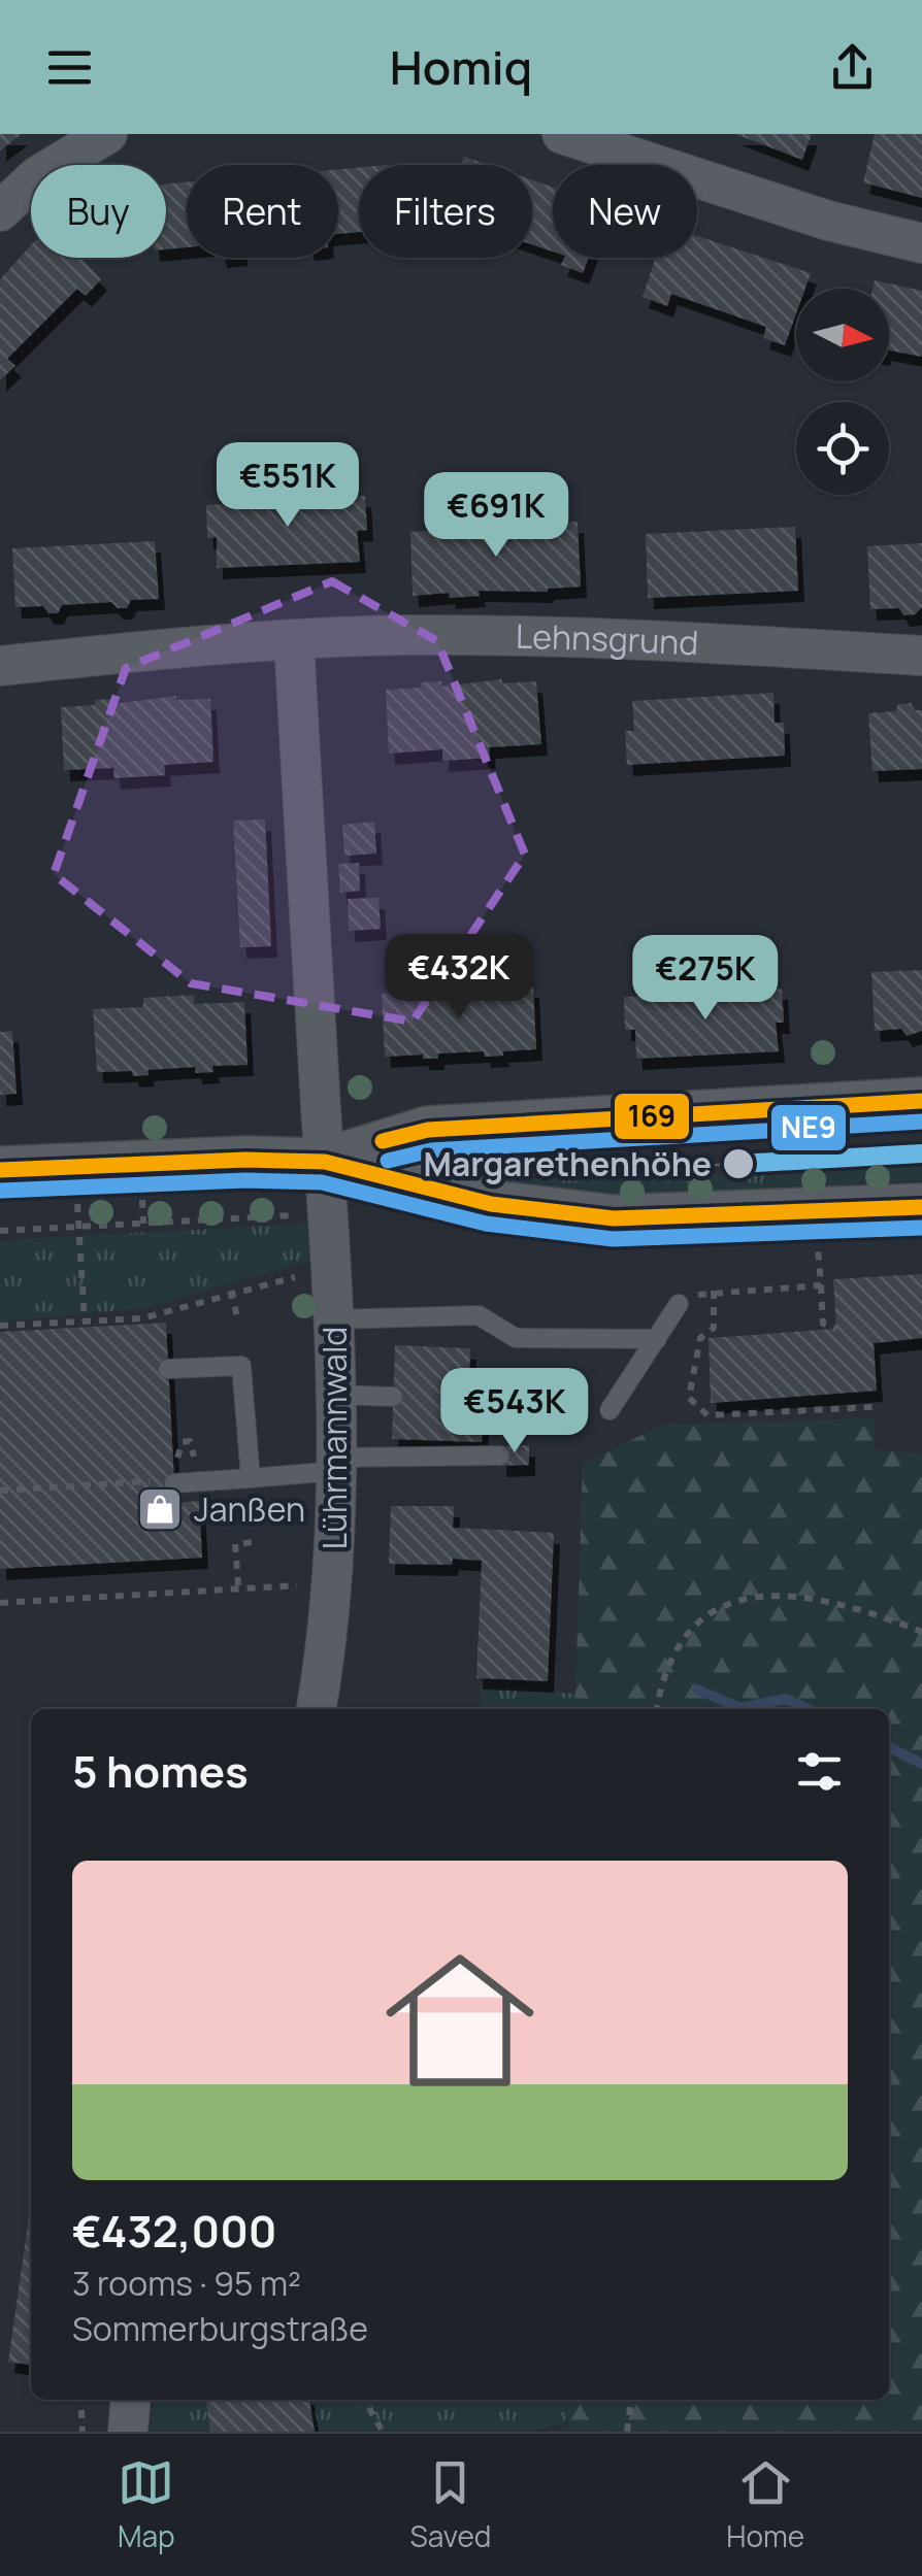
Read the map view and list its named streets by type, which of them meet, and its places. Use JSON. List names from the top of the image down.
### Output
{
  "streets": {
    "street": ["Lehnsgrund", "Lührmannwald"]
  },
  "places": {
    "other": ["Margarethenhöhe"],
    "shop": ["Janßen"]
  },
  "lines": ["transit line 169", "transit line NE9"],
  "north": "right",
  "page": {
    "header": "Homiq",
    "chip": [
      "Buy",
      "Rent",
      "Filters",
      "New"
    ],
    "price": [
      "€551K",
      "€691K",
      "€432K",
      "€275K",
      "€543K"
    ],
    "heading": "5 homes",
    "list": [
      {
        "name": "€432,000",
        "note": "3 rooms · 95 m² · Sommerburgstraße"
      }
    ],
    "tabs": ["Map", "Saved", "Home"]
  }
}
